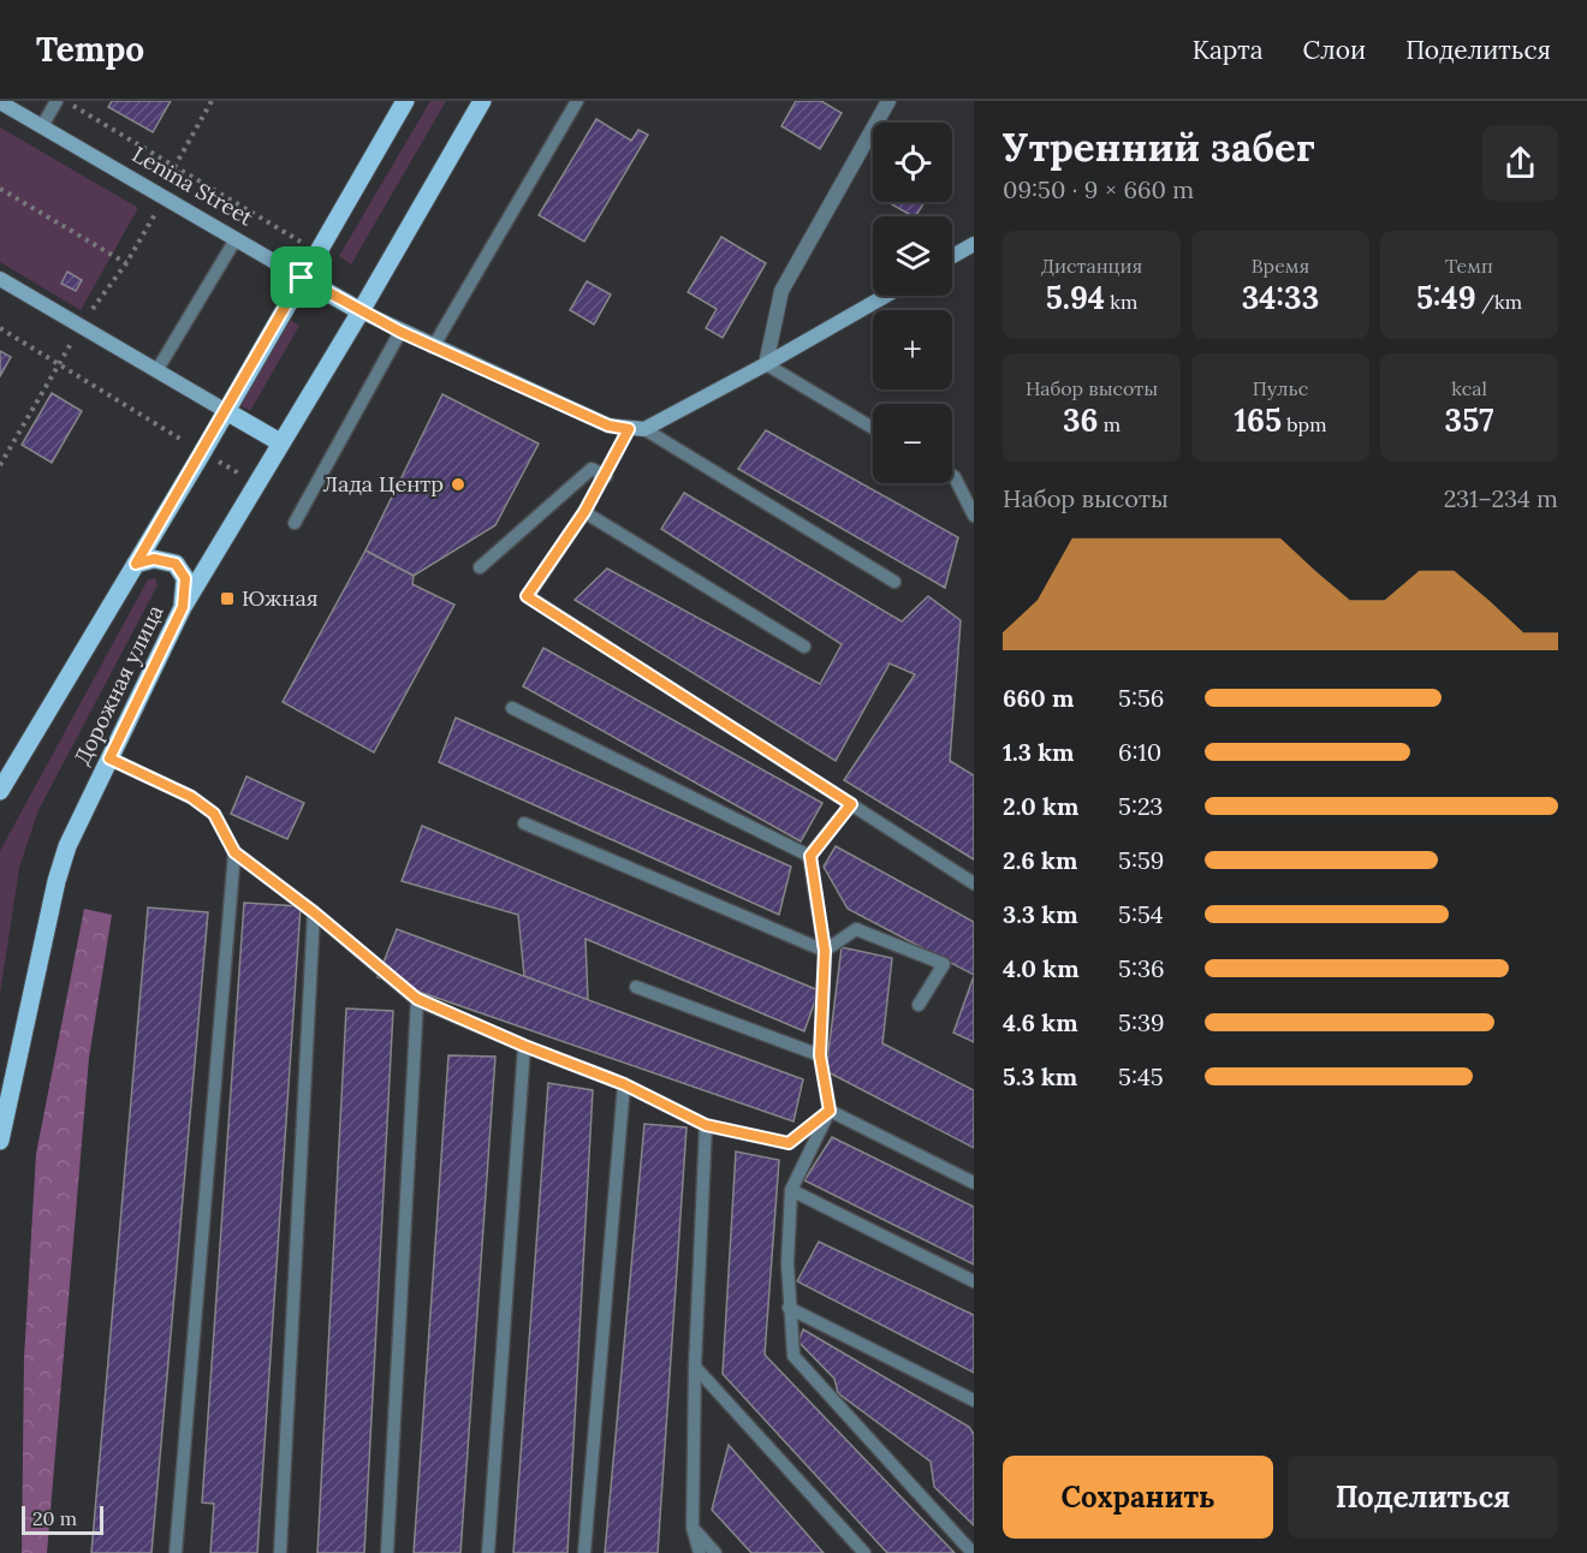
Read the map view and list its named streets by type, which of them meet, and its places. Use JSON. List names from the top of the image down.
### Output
{
  "streets": {
    "main road": ["Lenina Street", "Дорожная улица"]
  },
  "crossings": [
    ["Lenina Street", "Дорожная улица"]
  ],
  "places": {
    "other": ["Лада Центр"],
    "transit": ["Южная"]
  },
  "scale_bar": "20 m",
  "page": {
    "header": "Tempo",
    "nav": ["Карта", "Слои", "Поделиться"],
    "heading": ["Утренний забег", "09:50 · 9 × 660 m"],
    "map_buttons": ["+", "−"],
    "stats": [
      ["Дистанция", "5.94 km"],
      ["Время", "34:33"],
      ["Темп", "5:49 /km"],
      ["Набор высоты", "36 m"],
      ["Пульс", "165 bpm"],
      ["kcal", "357"]
    ],
    "chart": ["Набор высоты", "231–234 m"],
    "list": [
      {
        "name": "660 m",
        "note": "5:56"
      },
      {
        "name": "1.3 km",
        "note": "6:10"
      },
      {
        "name": "2.0 km",
        "note": "5:23"
      },
      {
        "name": "2.6 km",
        "note": "5:59"
      },
      {
        "name": "3.3 km",
        "note": "5:54"
      },
      {
        "name": "4.0 km",
        "note": "5:36"
      },
      {
        "name": "4.6 km",
        "note": "5:39"
      },
      {
        "name": "5.3 km",
        "note": "5:45"
      }
    ],
    "buttons": ["Сохранить", "Поделиться"],
    "scale": "20 m"
  }
}
